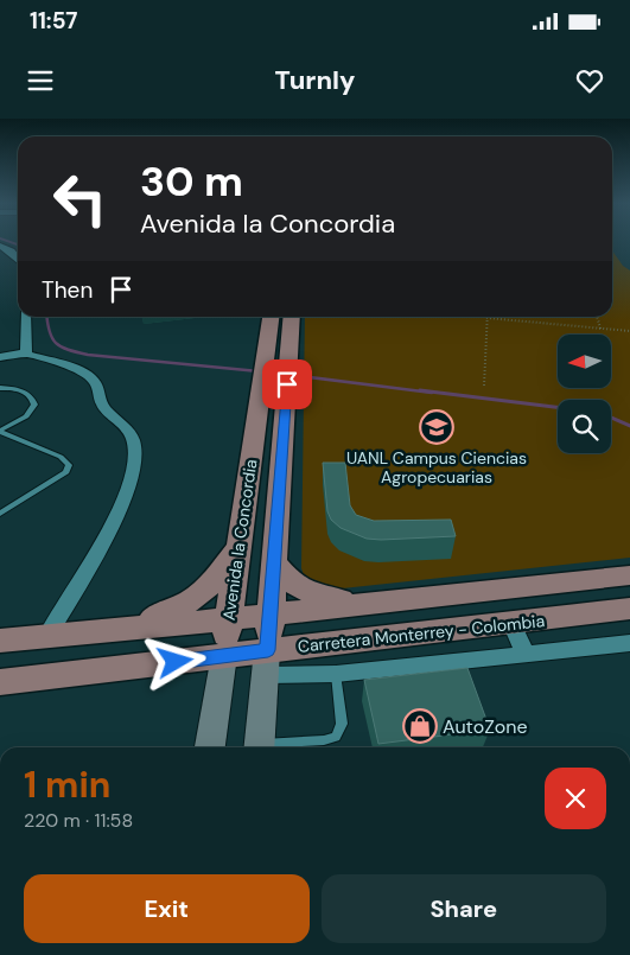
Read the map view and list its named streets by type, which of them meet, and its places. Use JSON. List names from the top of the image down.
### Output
{
  "streets": {
    "main road": ["Avenida la Concordia", "Carretera Monterrey - Colombia"]
  },
  "crossings": [
    ["Avenida la Concordia", "Carretera Monterrey - Colombia"]
  ],
  "places": {
    "school or university": ["UANL Campus Ciencias Agropecuarias"],
    "shop": ["AutoZone"]
  },
  "north": "left",
  "page": {
    "status": "11:57",
    "header": "Turnly",
    "turn": ["30 m", "Avenida la Concordia"],
    "then": "Then",
    "heading": ["1 min", "220 m · 11:58"],
    "buttons": ["Exit", "Share"]
  }
}
